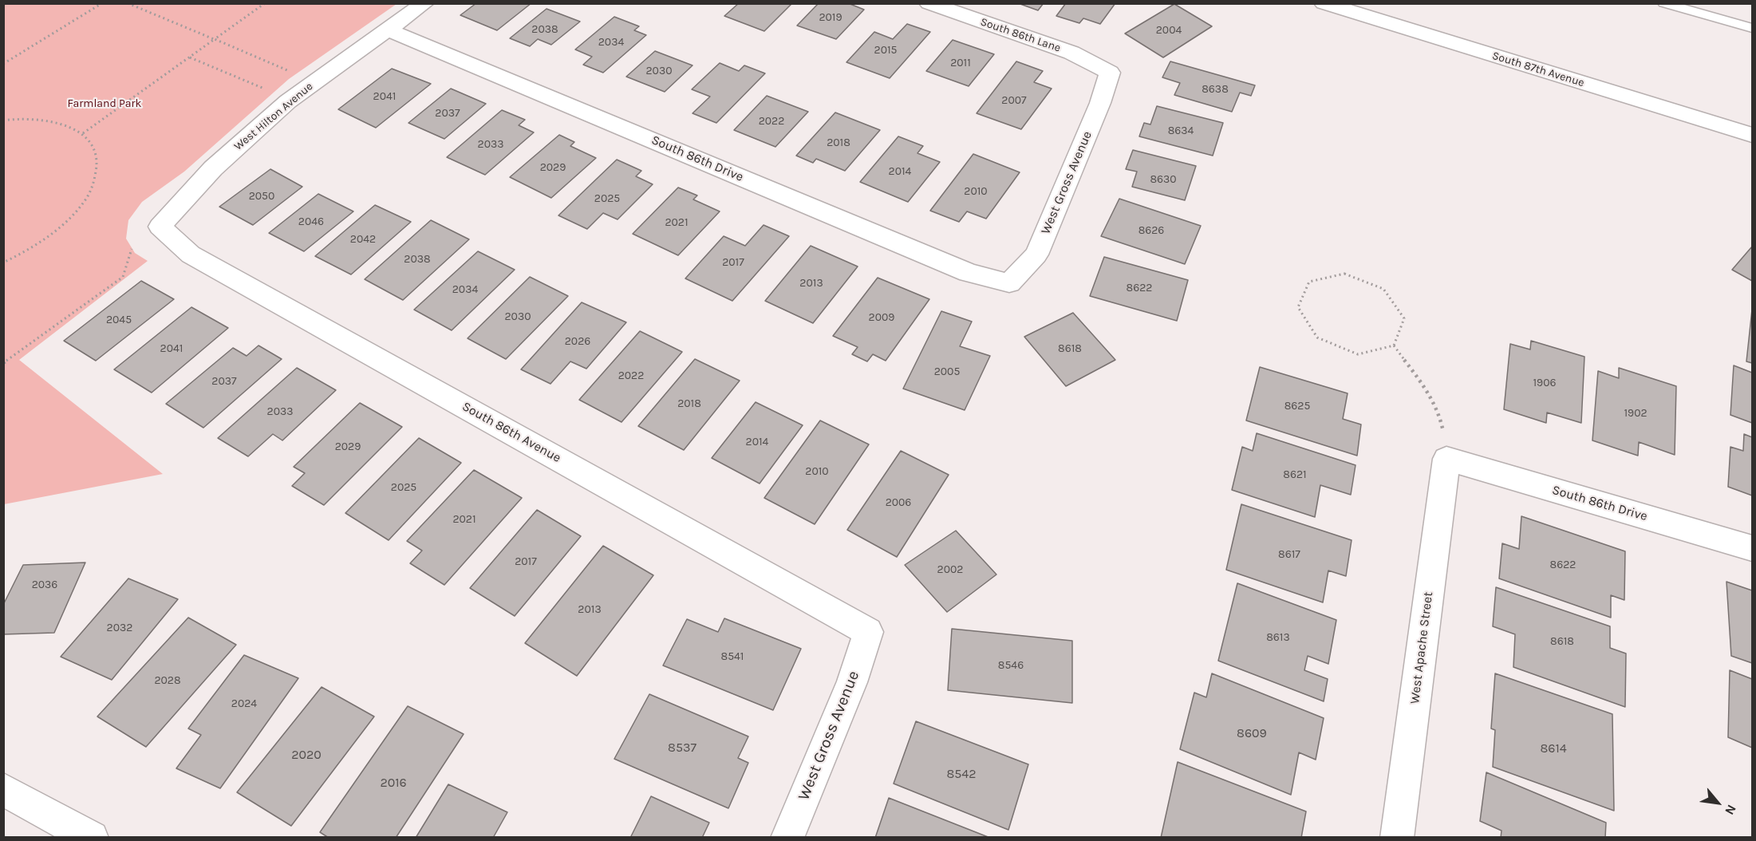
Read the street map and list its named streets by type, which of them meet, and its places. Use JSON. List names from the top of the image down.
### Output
{
  "streets": {
    "street": [
      "South 86th Lane",
      "South 87th Avenue",
      "West Hilton Avenue",
      "South 86th Drive",
      "West Gross Avenue",
      "South 86th Avenue",
      "West Apache Street"
    ]
  },
  "crossings": [
    ["South 86th Lane", "West Gross Avenue"],
    ["West Hilton Avenue", "South 86th Drive"],
    ["West Hilton Avenue", "South 86th Avenue"],
    ["South 86th Drive", "West Gross Avenue"],
    ["South 86th Drive", "West Apache Street"],
    ["West Gross Avenue", "South 86th Avenue"]
  ],
  "parks": ["Farmland Park"],
  "house_numbers": [
    "2019",
    "2038",
    "2004",
    "2034",
    "2015",
    "2011",
    "2030",
    "8638",
    "2041",
    "2007",
    "2037",
    "2022",
    "8634",
    "2018",
    "2033",
    "2029",
    "2014",
    "8630",
    "2010",
    "2050",
    "2025",
    "2046",
    "2021",
    "8626",
    "2042",
    "2038",
    "2017",
    "2013",
    "8622",
    "2034",
    "2030",
    "2009",
    "2045",
    "2026",
    "2041",
    "8618",
    "2005",
    "2022",
    "2037",
    "1906",
    "2018",
    "8625",
    "2033",
    "1902",
    "2014",
    "2029",
    "2010",
    "8621",
    "2025",
    "2006",
    "2021",
    "8617",
    "2017",
    "8622",
    "2002",
    "2036",
    "2013",
    "2032",
    "8613",
    "8618",
    "8541",
    "8546",
    "2028",
    "2024",
    "8609",
    "8537",
    "8614",
    "2020",
    "8542",
    "2016"
  ],
  "north": "bottom right"
}
